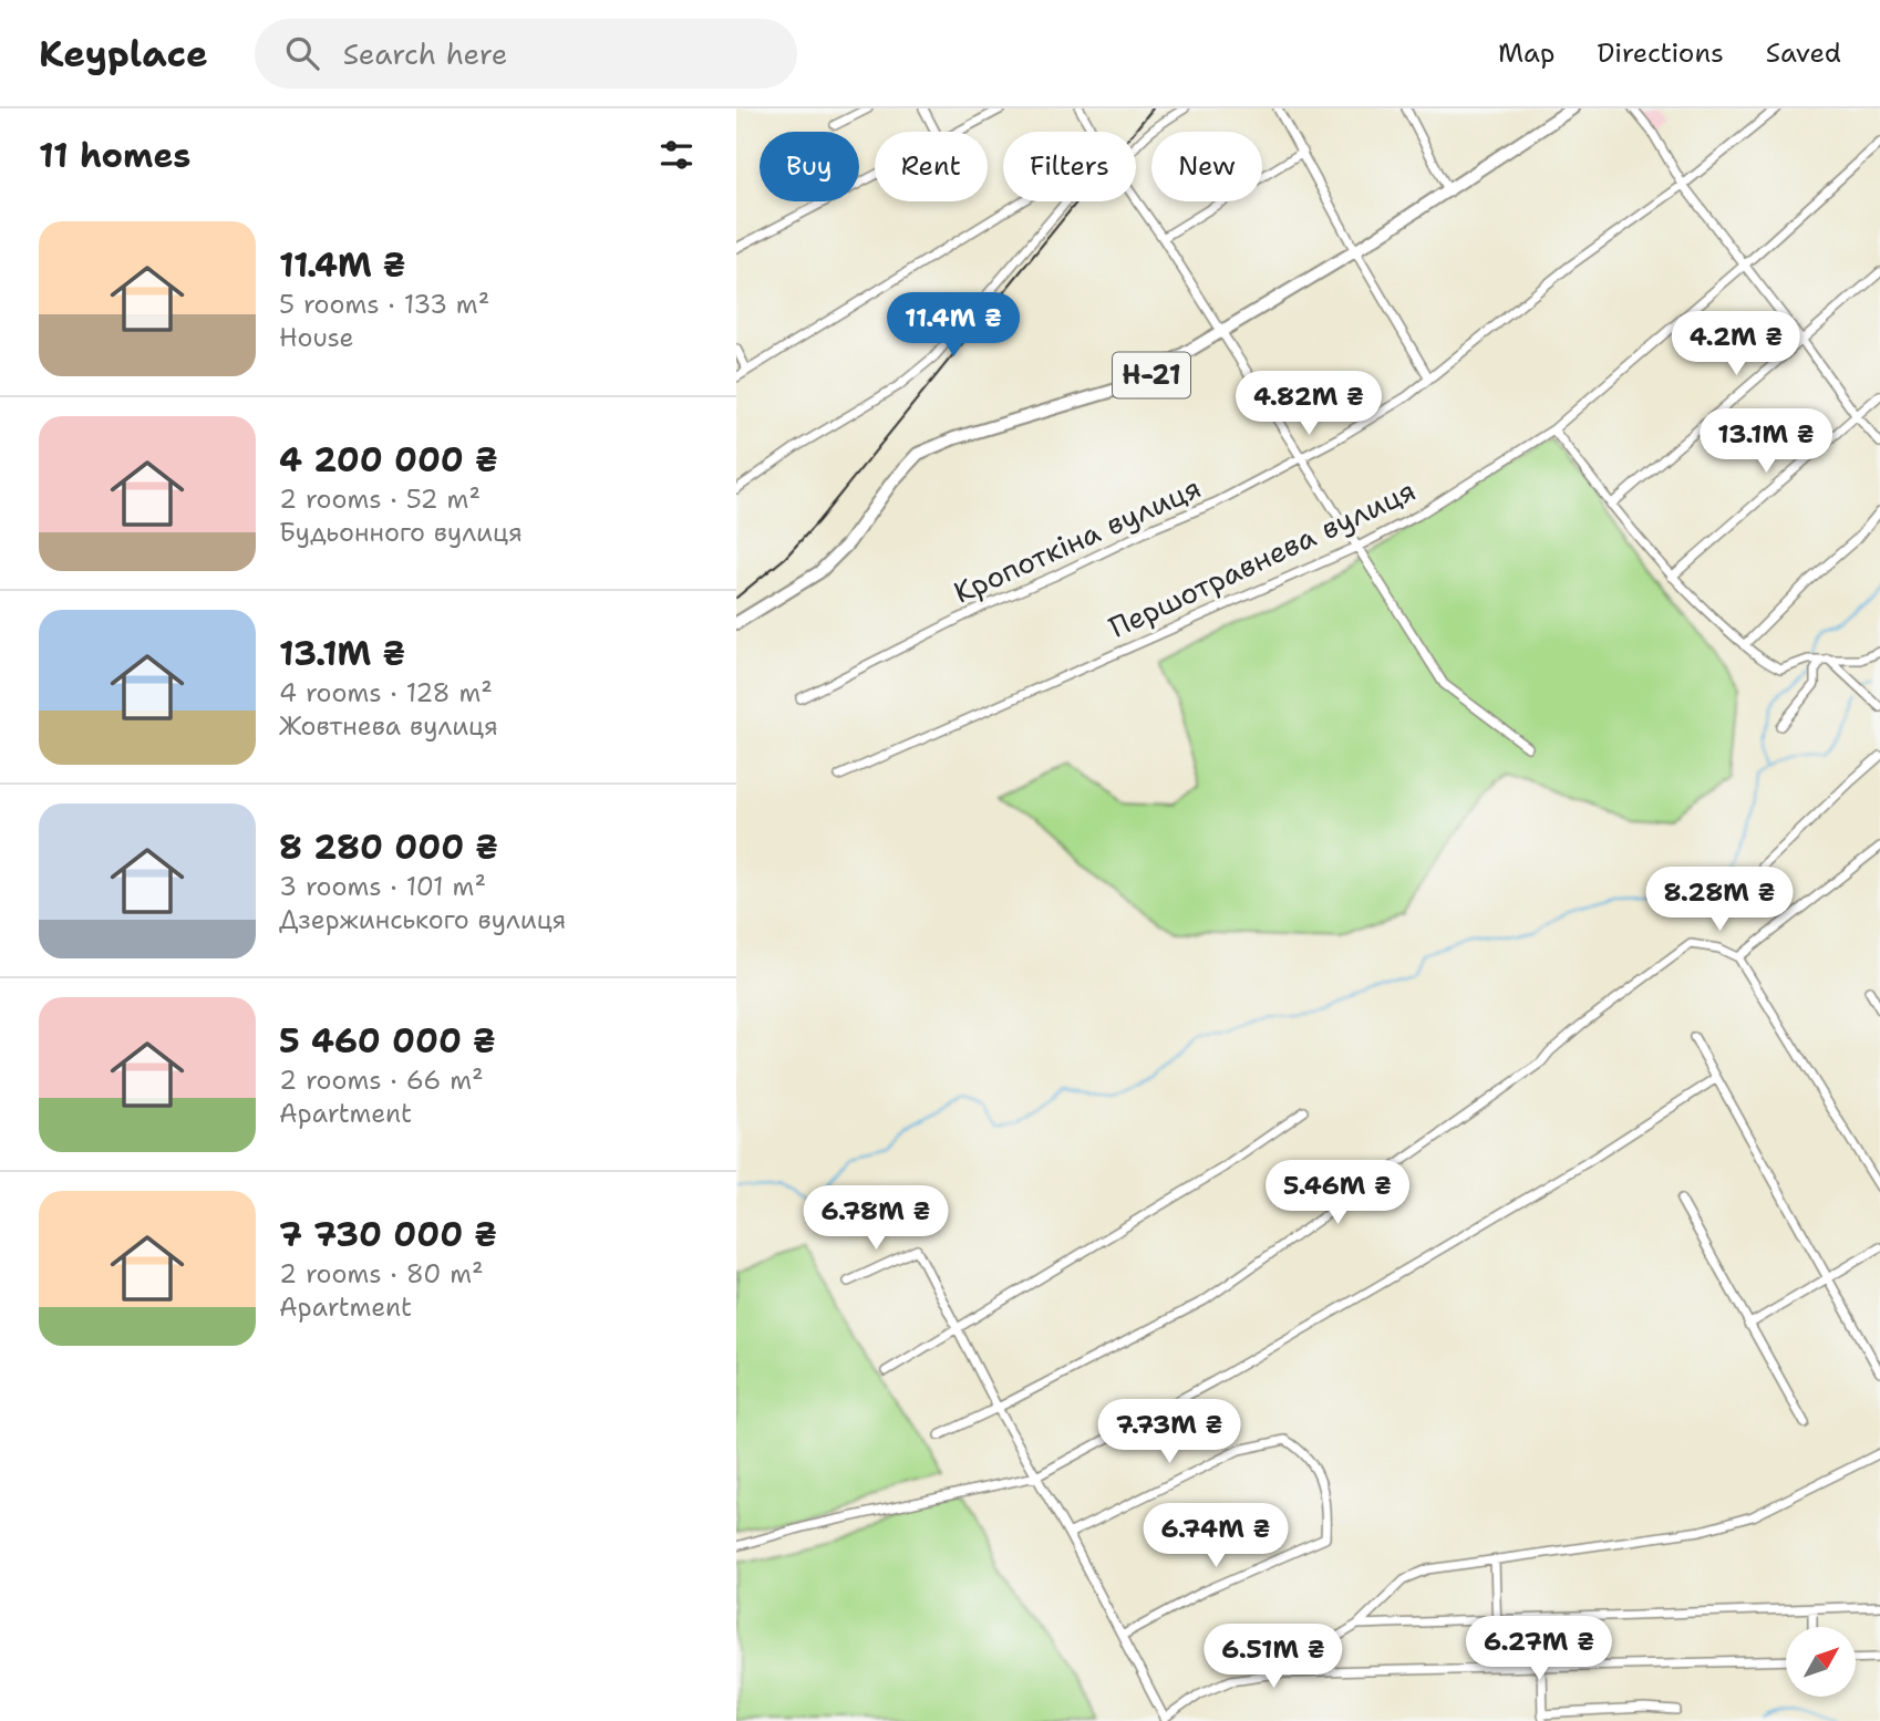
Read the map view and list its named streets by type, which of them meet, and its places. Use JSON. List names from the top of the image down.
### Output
{
  "streets": {
    "main road": ["Н-21"],
    "street": ["Кропоткіна вулиця", "Першотравнева вулиця"]
  },
  "north": "top right",
  "page": {
    "header": "Keyplace",
    "search": "Search here",
    "nav": ["Map", "Directions", "Saved"],
    "heading": "11 homes",
    "chip": [
      "Buy",
      "Rent",
      "Filters",
      "New"
    ],
    "list": [
      {
        "name": "11.4M ₴",
        "note": "5 rooms · 133 m² · House"
      },
      {
        "name": "4 200 000 ₴",
        "note": "2 rooms · 52 m² · Будьонного вулиця"
      },
      {
        "name": "13.1M ₴",
        "note": "4 rooms · 128 m² · Жовтнева вулиця"
      },
      {
        "name": "8 280 000 ₴",
        "note": "3 rooms · 101 m² · Дзержинського вулиця"
      },
      {
        "name": "5 460 000 ₴",
        "note": "2 rooms · 66 m² · Apartment"
      },
      {
        "name": "7 730 000 ₴",
        "note": "2 rooms · 80 m² · Apartment"
      }
    ],
    "price": [
      "11.4M ₴",
      "4.2M ₴",
      "4.82M ₴",
      "13.1M ₴",
      "8.28M ₴",
      "5.46M ₴",
      "6.78M ₴",
      "7.73M ₴",
      "6.74M ₴",
      "6.27M ₴",
      "6.51M ₴"
    ]
  }
}
